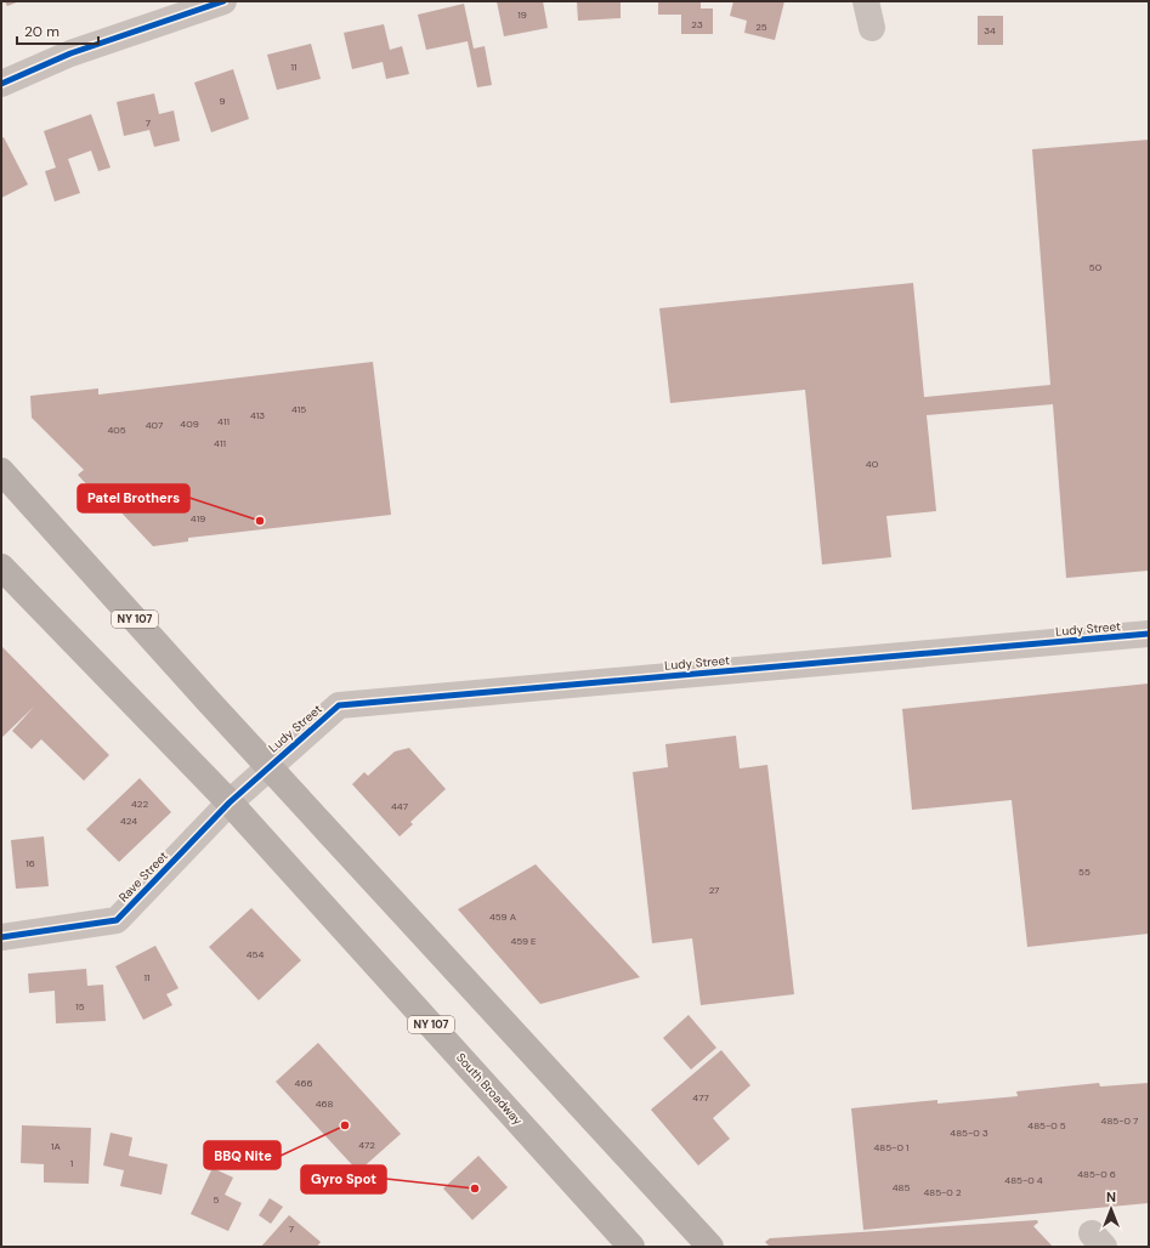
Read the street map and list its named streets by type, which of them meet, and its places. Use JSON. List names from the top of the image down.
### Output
{
  "streets": {
    "main road": ["NY 107", "South Broadway"],
    "street": ["Ludy Street", "Rave Street"]
  },
  "crossings": [
    ["NY 107", "Ludy Street"],
    ["NY 107", "Rave Street"],
    ["NY 107", "South Broadway"],
    ["Ludy Street", "Rave Street"],
    ["Rave Street", "South Broadway"]
  ],
  "places": ["Patel Brothers", "BBQ Nite", "Gyro Spot"],
  "house_numbers": [
    "19",
    "23",
    "25",
    "34",
    "11",
    "9",
    "7",
    "50",
    "415",
    "413",
    "411",
    "409",
    "407",
    "405",
    "411",
    "40",
    "419",
    "422",
    "447",
    "424",
    "16",
    "55",
    "27",
    "459 A",
    "459 E",
    "454",
    "11",
    "15",
    "466",
    "477",
    "468",
    "485-0 7",
    "485-0 5",
    "485-0 3",
    "472",
    "1A",
    "485-0 1",
    "1",
    "485-0 6",
    "485-0 4",
    "485",
    "485-0 2",
    "5",
    "7"
  ],
  "scale_bar": "20 m",
  "north": "top"
}
